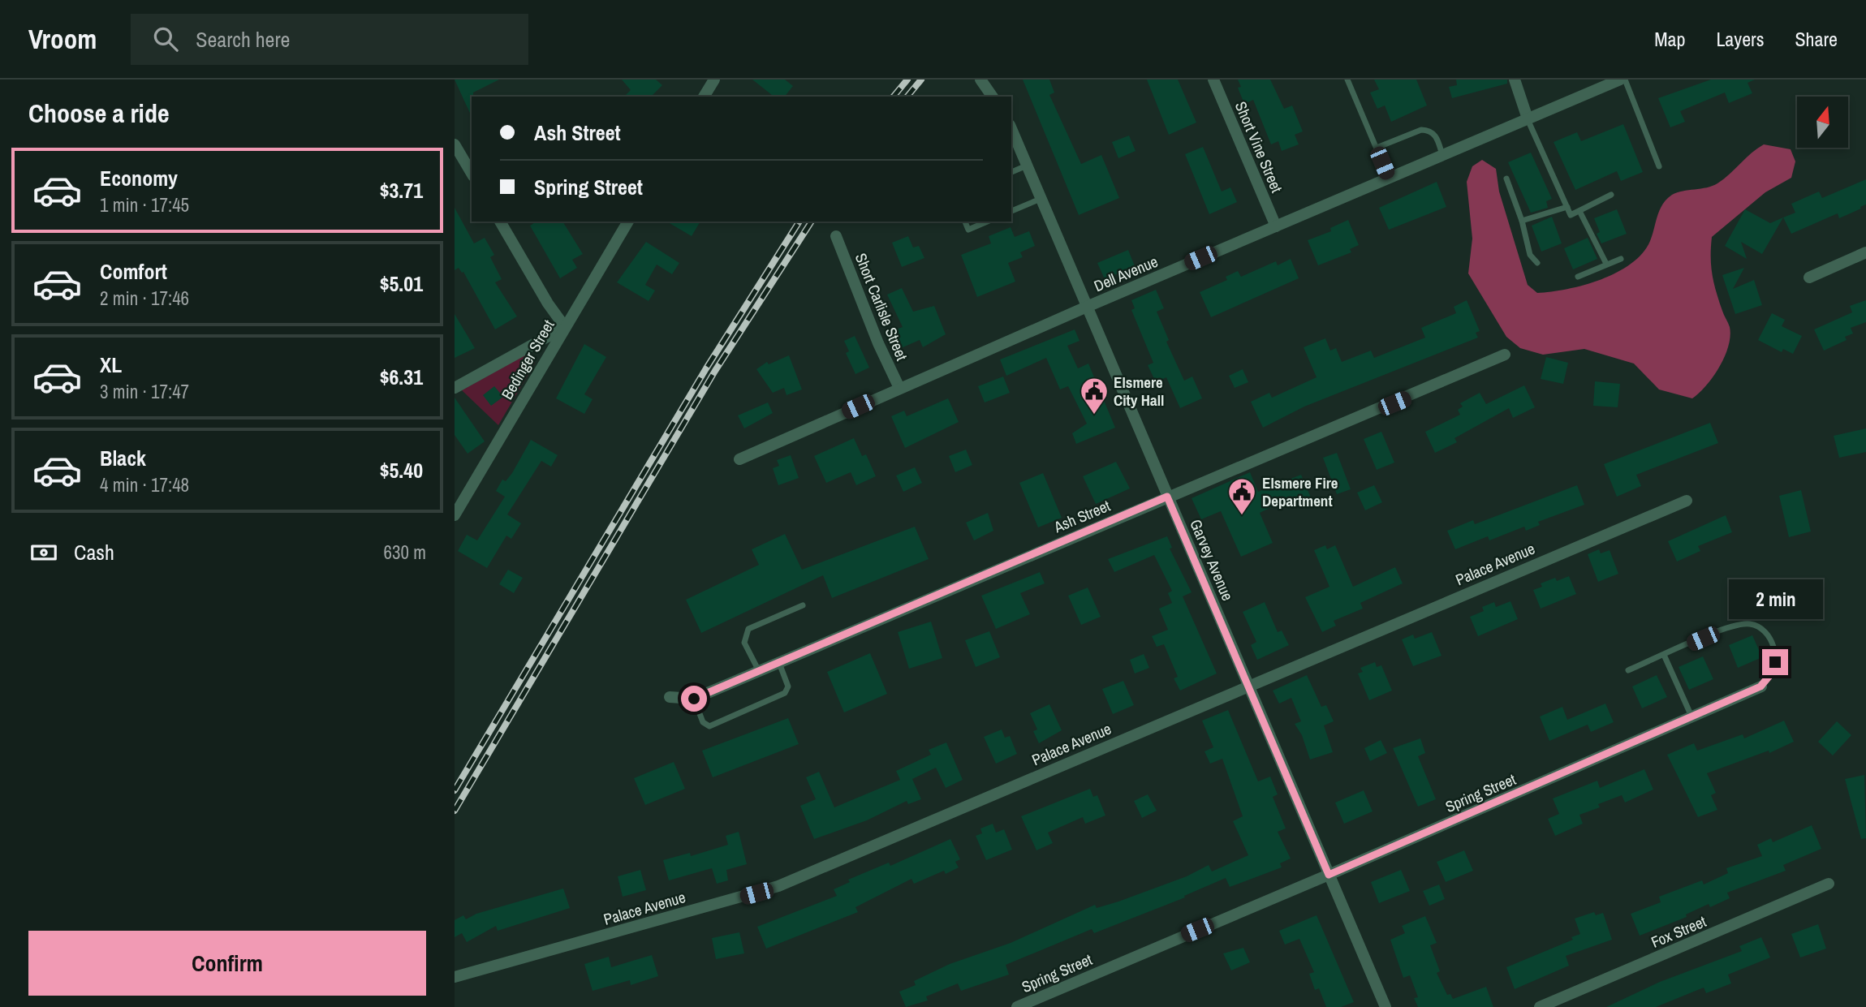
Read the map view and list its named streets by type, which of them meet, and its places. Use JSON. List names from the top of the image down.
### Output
{
  "streets": {
    "street": [
      "Short Vine Street",
      "Dell Avenue",
      "Short Carlisle Street",
      "Bedinger Street",
      "Ash Street",
      "Garvey Avenue",
      "Palace Avenue",
      "Spring Street",
      "Fox Street"
    ]
  },
  "crossings": [
    ["Short Vine Street", "Dell Avenue"],
    ["Dell Avenue", "Short Carlisle Street"],
    ["Dell Avenue", "Garvey Avenue"],
    ["Ash Street", "Garvey Avenue"],
    ["Garvey Avenue", "Palace Avenue"],
    ["Garvey Avenue", "Spring Street"]
  ],
  "places": {
    "public building": ["Elsmere City Hall", "Elsmere Fire Department"]
  },
  "north": "top",
  "page": {
    "header": "Vroom",
    "search": "Search here",
    "nav": ["Map", "Layers", "Share"],
    "heading": "Choose a ride",
    "banner": ["Ash Street", "Spring Street"],
    "list": [
      {
        "name": "Economy",
        "note": "1 min · 17:45",
        "value": "$3.71"
      },
      {
        "name": "Comfort",
        "note": "2 min · 17:46",
        "value": "$5.01"
      },
      {
        "name": "XL",
        "note": "3 min · 17:47",
        "value": "$6.31"
      },
      {
        "name": "Black",
        "note": "4 min · 17:48",
        "value": "$5.40"
      }
    ],
    "pay": ["Cash", "630 m"],
    "bubble": "2 min",
    "buttons": "Confirm"
  }
}
